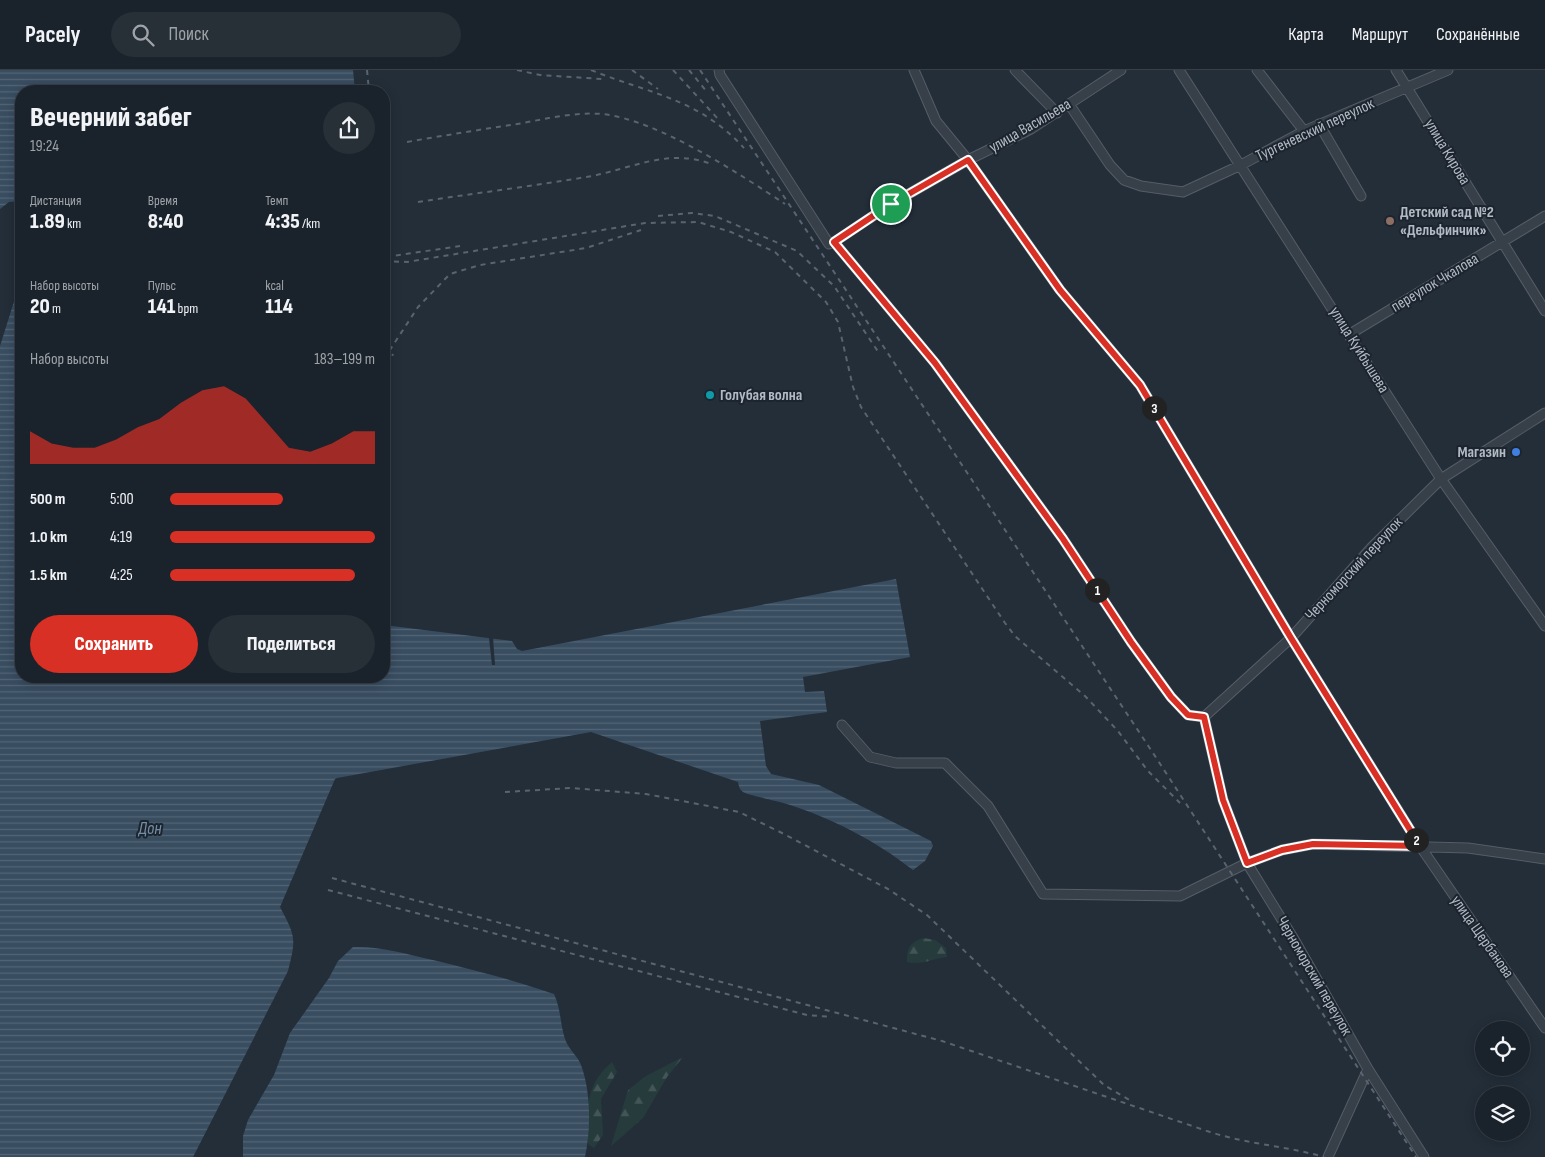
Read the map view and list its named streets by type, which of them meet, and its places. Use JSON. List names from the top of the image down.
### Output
{
  "streets": {
    "street": [
      "улица Васильева",
      "Тургеневский переулок",
      "улица Кирова",
      "переулок Чкалова",
      "улица Куйбышева",
      "Черноморский переулок",
      "улица Щербанова"
    ]
  },
  "crossings": [
    ["улица Васильева", "Тургеневский переулок"],
    ["улица Васильева", "улица Щербанова"],
    ["Тургеневский переулок", "улица Кирова"],
    ["Тургеневский переулок", "улица Куйбышева"],
    ["улица Кирова", "переулок Чкалова"],
    ["переулок Чкалова", "улица Куйбышева"],
    ["улица Куйбышева", "Черноморский переулок"],
    ["Черноморский переулок", "улица Щербанова"]
  ],
  "water": ["Дон"],
  "places": ["Детский сад №2 «Дельфинчик»", "Голубая волна", "Магазин"],
  "page": {
    "header": "Pacely",
    "search": "Поиск",
    "nav": ["Карта", "Маршрут", "Сохранённые"],
    "heading": ["Вечерний забег", "19:24"],
    "stats": [
      ["Дистанция", "1.89 km"],
      ["Время", "8:40"],
      ["Темп", "4:35 /km"],
      ["Набор высоты", "20 m"],
      ["Пульс", "141 bpm"],
      ["kcal", "114"]
    ],
    "chart": ["Набор высоты", "183–199 m"],
    "pins": ["3", "1", "2"],
    "list": [
      {
        "name": "500 m",
        "note": "5:00"
      },
      {
        "name": "1.0 km",
        "note": "4:19"
      },
      {
        "name": "1.5 km",
        "note": "4:25"
      }
    ],
    "buttons": ["Сохранить", "Поделиться"]
  }
}
